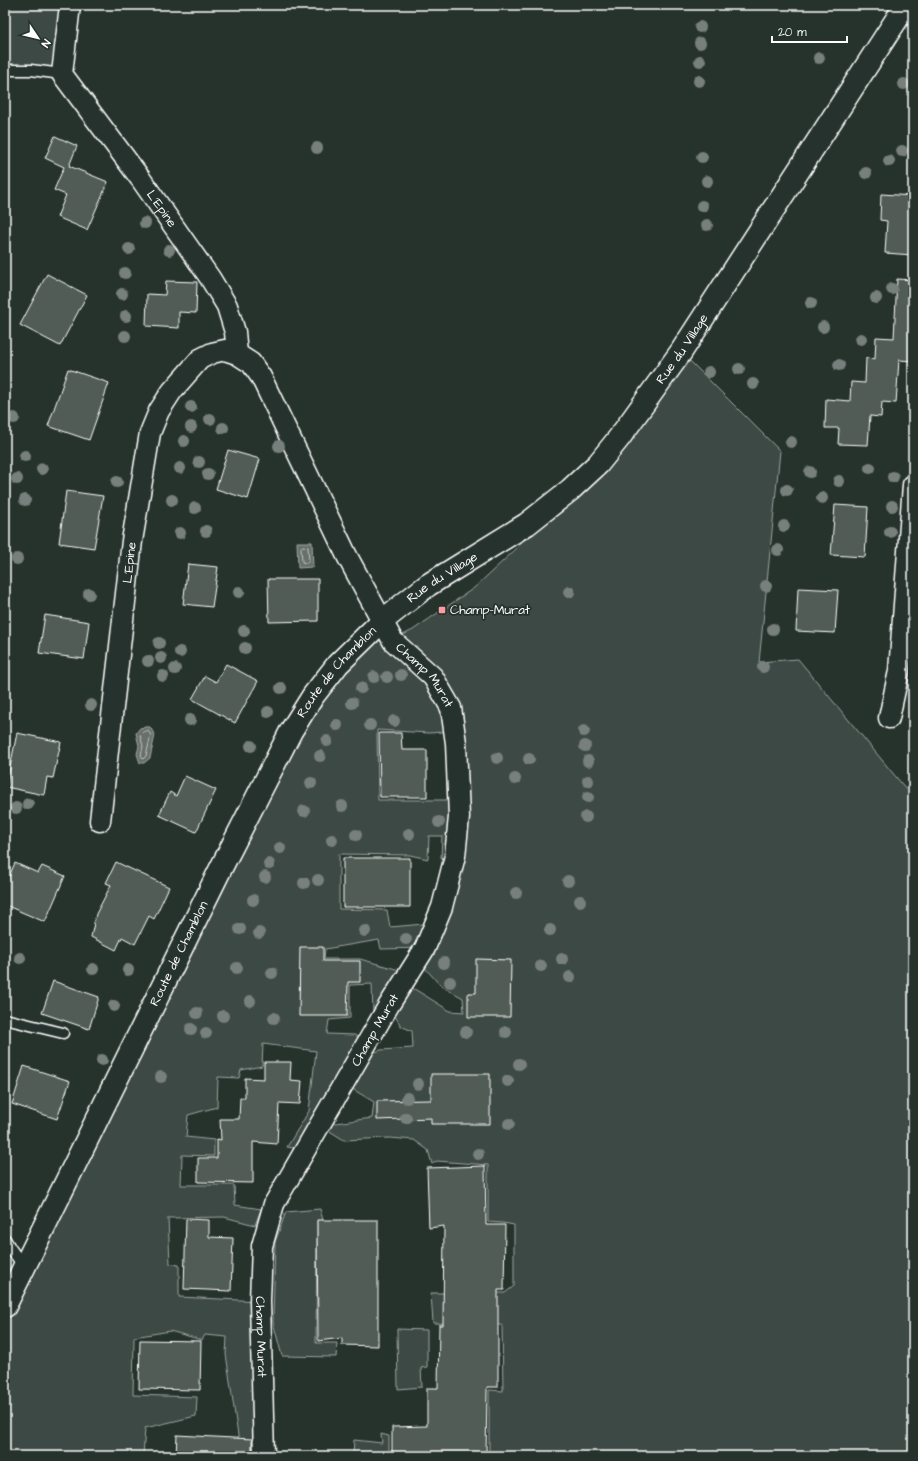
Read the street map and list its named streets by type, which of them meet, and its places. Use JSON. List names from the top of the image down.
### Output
{
  "streets": {
    "street": [
      "L'Epine",
      "Rue du Village",
      "Route de Chamblon",
      "Champ Murat"
    ]
  },
  "crossings": [
    ["L'Epine", "Rue du Village"],
    ["L'Epine", "Route de Chamblon"],
    ["L'Epine", "Champ Murat"],
    ["Rue du Village", "Route de Chamblon"],
    ["Rue du Village", "Champ Murat"],
    ["Route de Chamblon", "Champ Murat"]
  ],
  "places": {
    "transit": ["Champ-Murat"]
  },
  "scale_bar": "20 m",
  "north": "bottom right"
}
